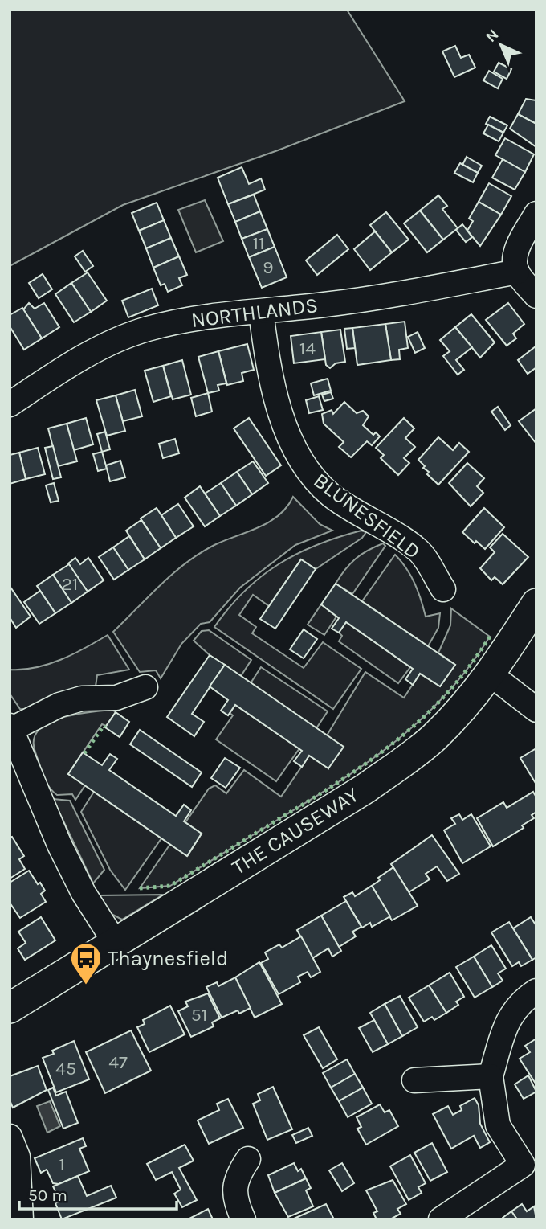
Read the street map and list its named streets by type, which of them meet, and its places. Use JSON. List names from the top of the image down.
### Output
{
  "streets": {
    "main road": ["THE CAUSEWAY"],
    "street": ["NORTHLANDS", "BLUNESFIELD"]
  },
  "crossings": [
    ["NORTHLANDS", "BLUNESFIELD"]
  ],
  "places": {
    "bus stop": ["Thaynesfield"]
  },
  "house_numbers": [
    "11",
    "9",
    "14",
    "21",
    "51",
    "47",
    "45",
    "1"
  ],
  "scale_bar": "50 m",
  "north": "top left"
}
